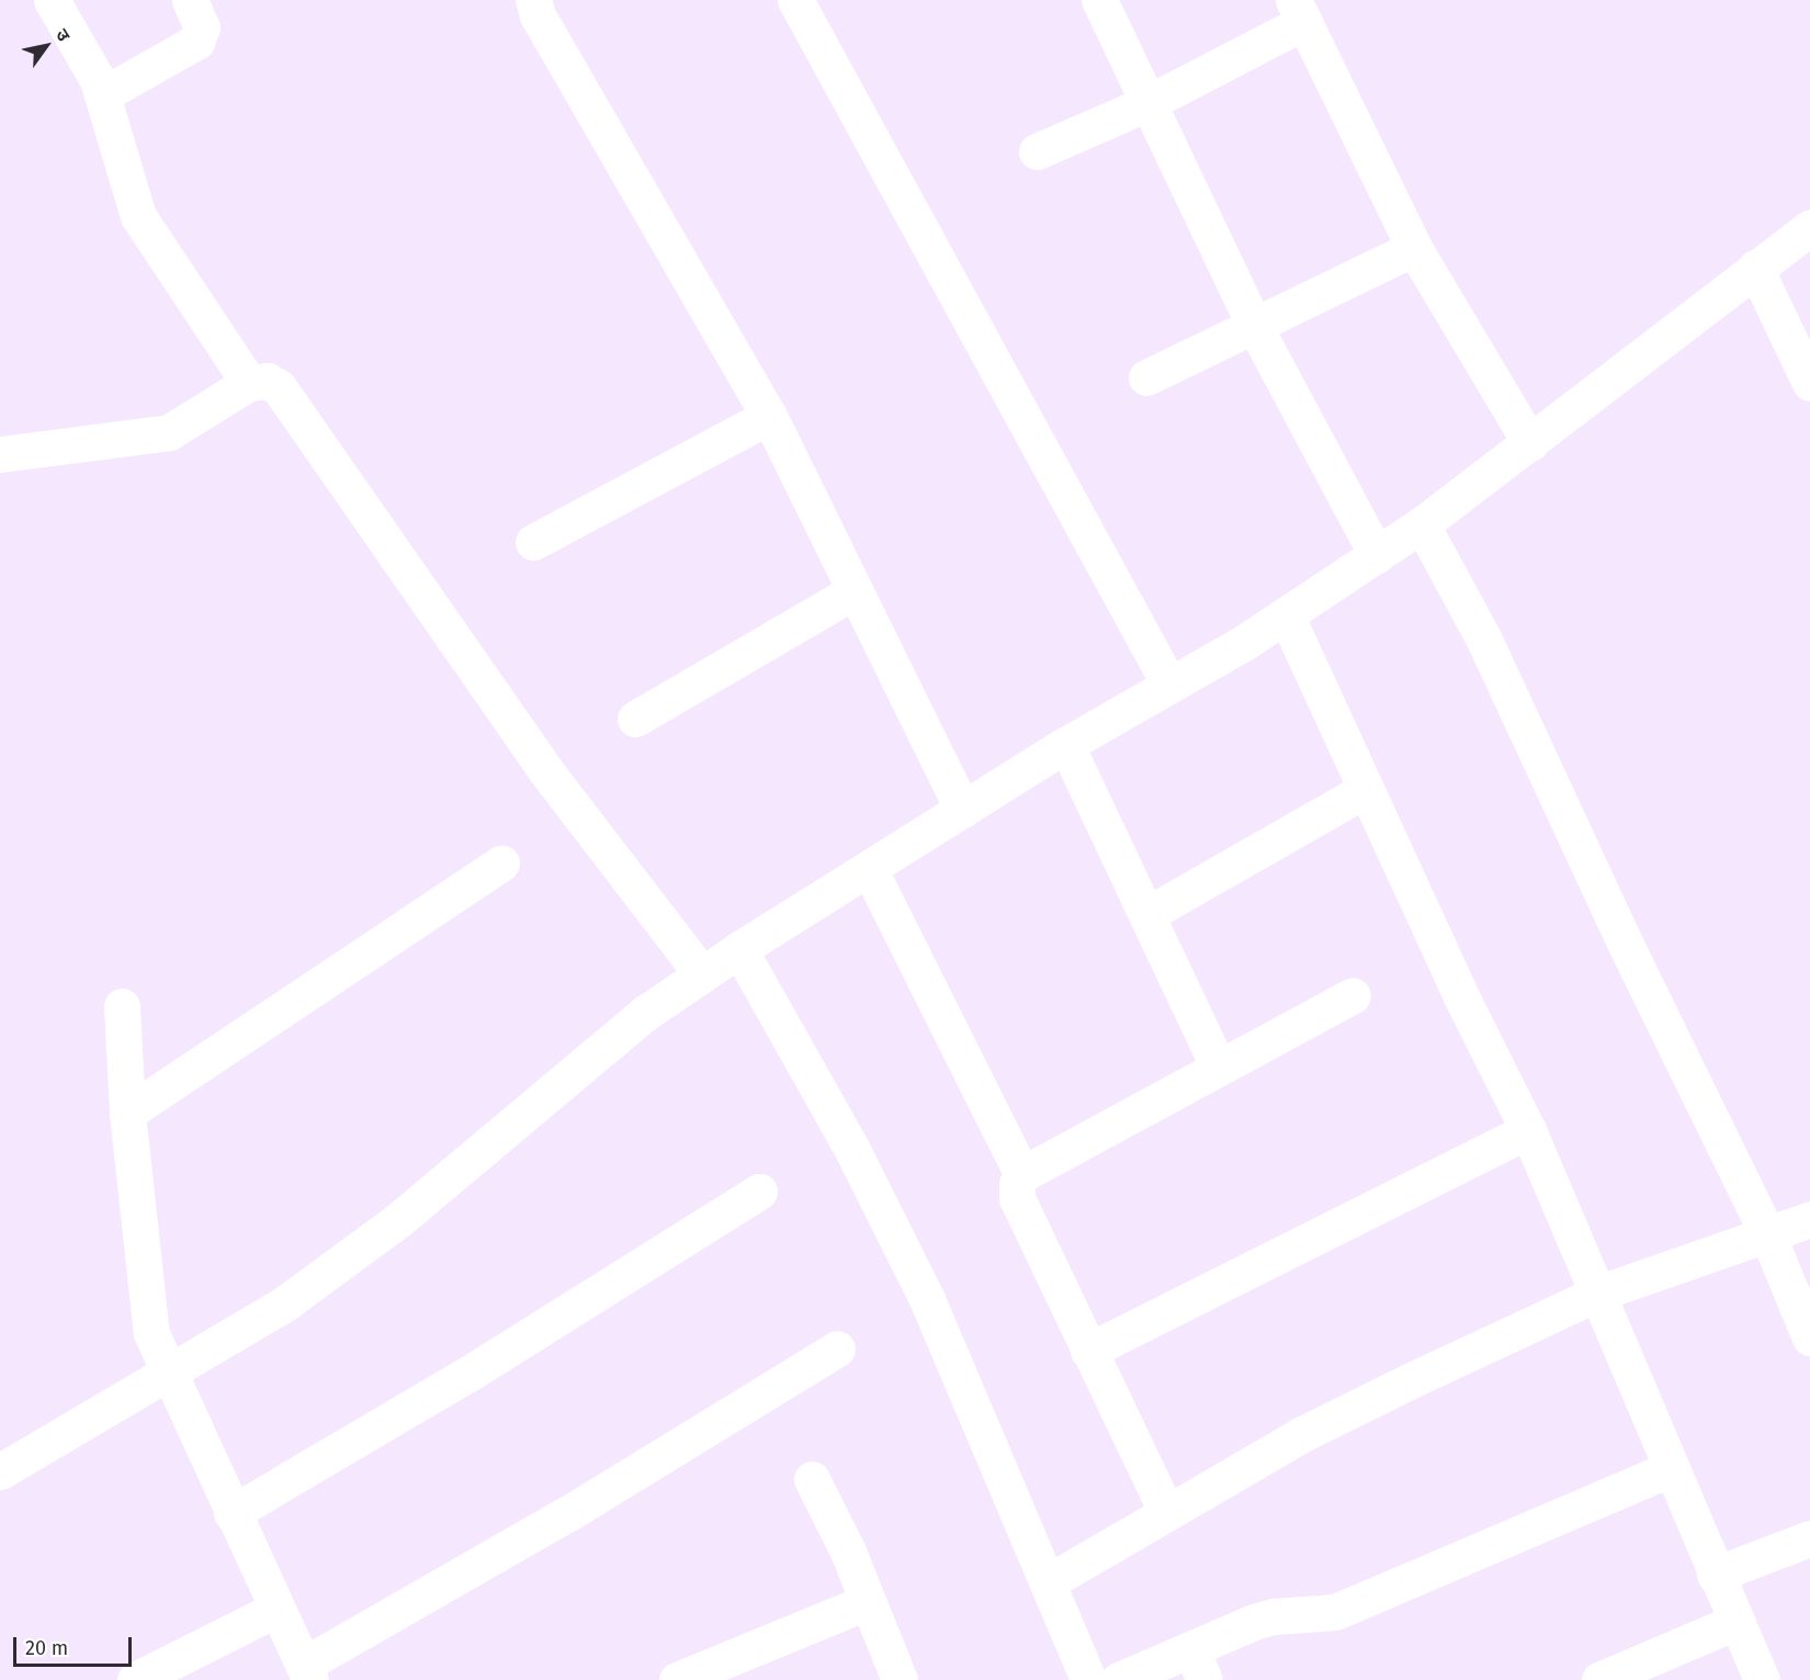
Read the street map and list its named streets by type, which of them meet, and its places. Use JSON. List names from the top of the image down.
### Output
{
  "scale_bar": "20 m",
  "north": "top right"
}
